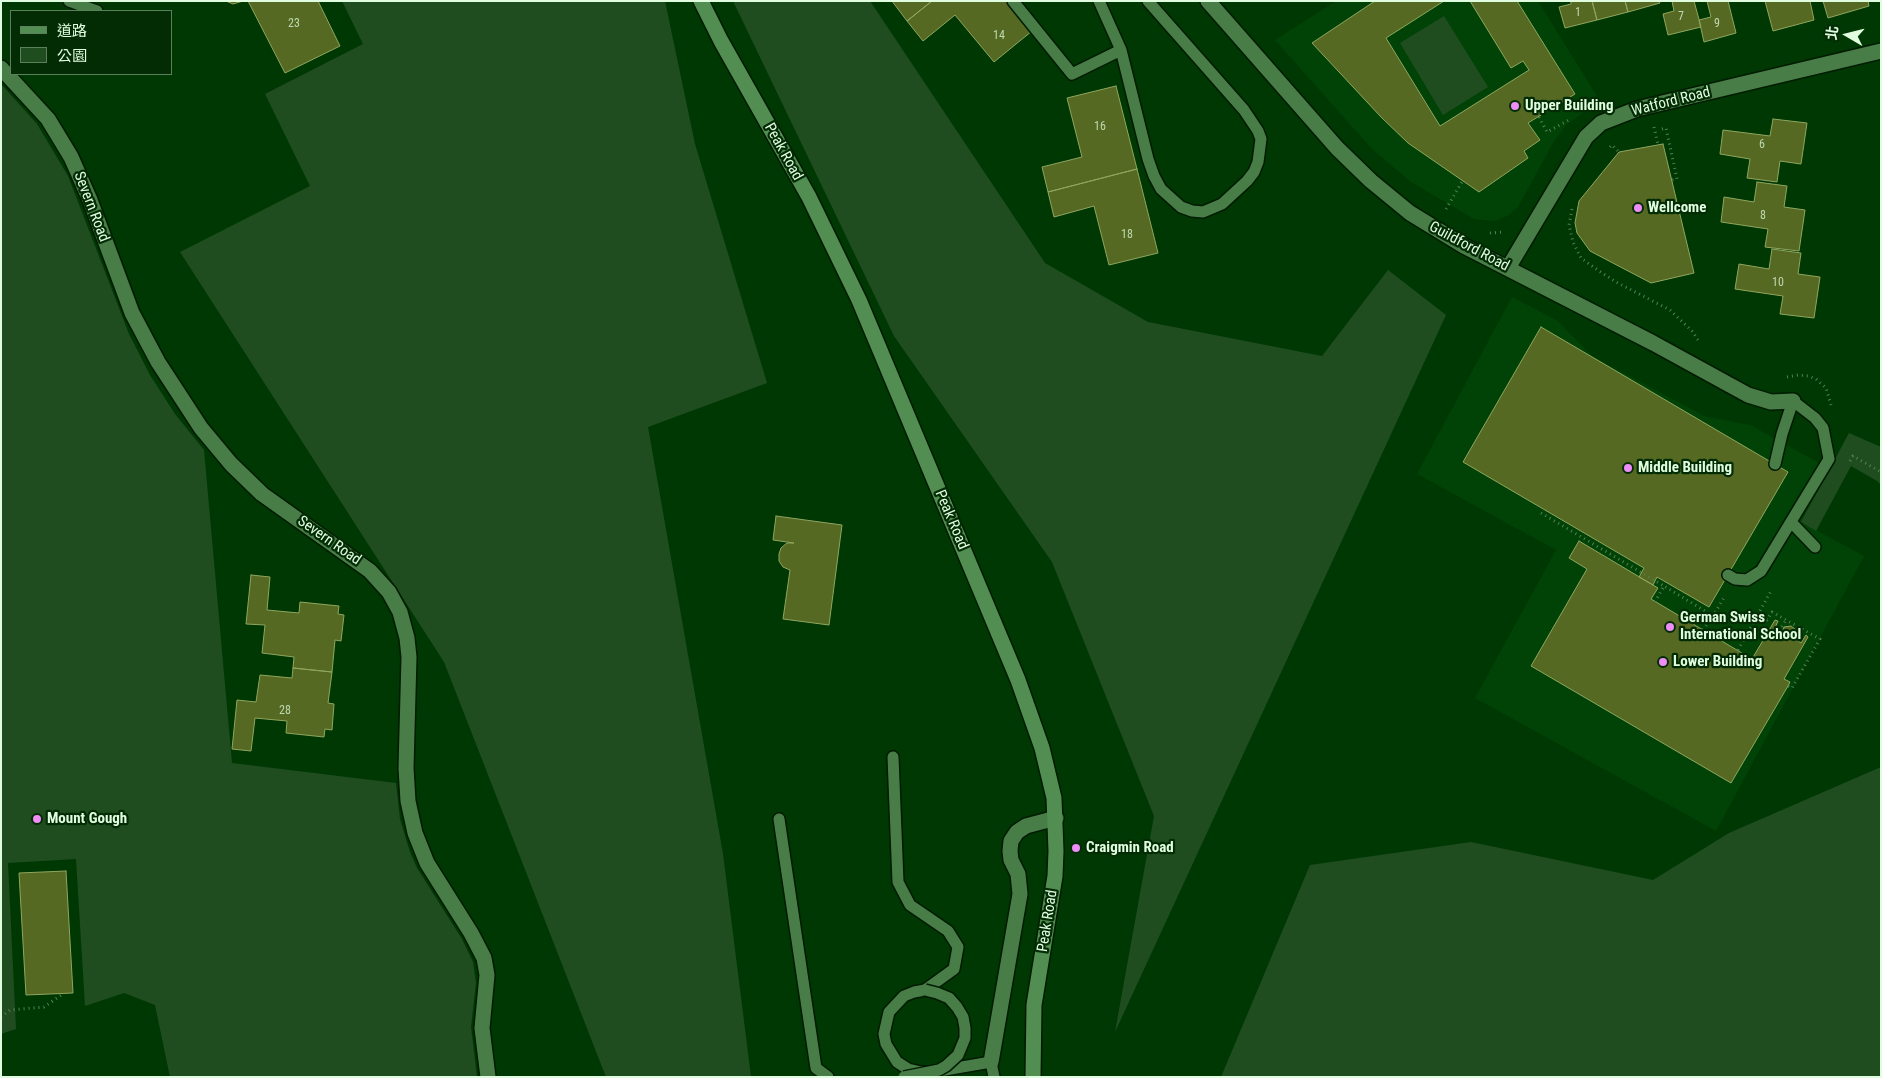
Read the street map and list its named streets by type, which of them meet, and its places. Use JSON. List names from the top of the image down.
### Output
{
  "streets": {
    "main road": ["Peak Road"],
    "street": ["Watford Road", "Severn Road", "Guildford Road"]
  },
  "crossings": [
    ["Watford Road", "Guildford Road"]
  ],
  "places": [
    "Upper Building",
    "Wellcome",
    "Middle Building",
    "German Swiss International School",
    "Lower Building",
    "Mount Gough",
    "Craigmin Road"
  ],
  "house_numbers": [
    "1",
    "7",
    "23",
    "9",
    "14",
    "16",
    "6",
    "8",
    "18",
    "10",
    "28"
  ],
  "legend": ["道路", "公園"],
  "north": "left"
}
